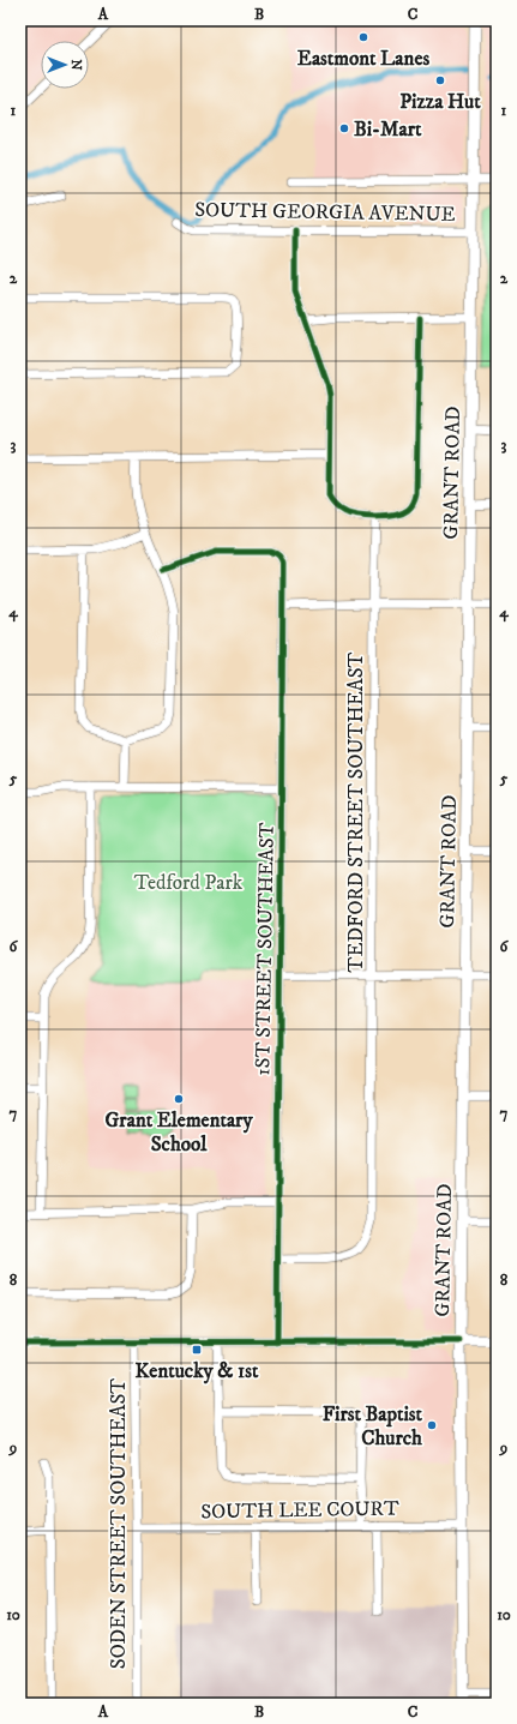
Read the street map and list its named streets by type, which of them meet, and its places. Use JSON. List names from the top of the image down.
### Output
{
  "streets": {
    "main road": ["GRANT ROAD"],
    "street": [
      "SOUTH GEORGIA AVENUE",
      "TEDFORD STREET SOUTHEAST",
      "1ST STREET SOUTHEAST",
      "SOUTH LEE COURT",
      "SODEN STREET SOUTHEAST"
    ]
  },
  "crossings": [
    ["SOUTH GEORGIA AVENUE", "GRANT ROAD"],
    ["GRANT ROAD", "SOUTH LEE COURT"],
    ["TEDFORD STREET SOUTHEAST", "1ST STREET SOUTHEAST"],
    ["SOUTH LEE COURT", "SODEN STREET SOUTHEAST"]
  ],
  "parks": ["Tedford Park"],
  "places": {
    "other": [
      "Eastmont Lanes",
      "Pizza Hut",
      "Bi-Mart",
      "Grant Elementary School",
      "First Baptist Church"
    ],
    "transit": ["Kentucky & 1st"]
  },
  "north": "right",
  "grid": {
    "columns": ["A", "B", "C"],
    "rows": [
      "1",
      "2",
      "3",
      "4",
      "5",
      "6",
      "7",
      "8",
      "9",
      "10"
    ]
  }
}
